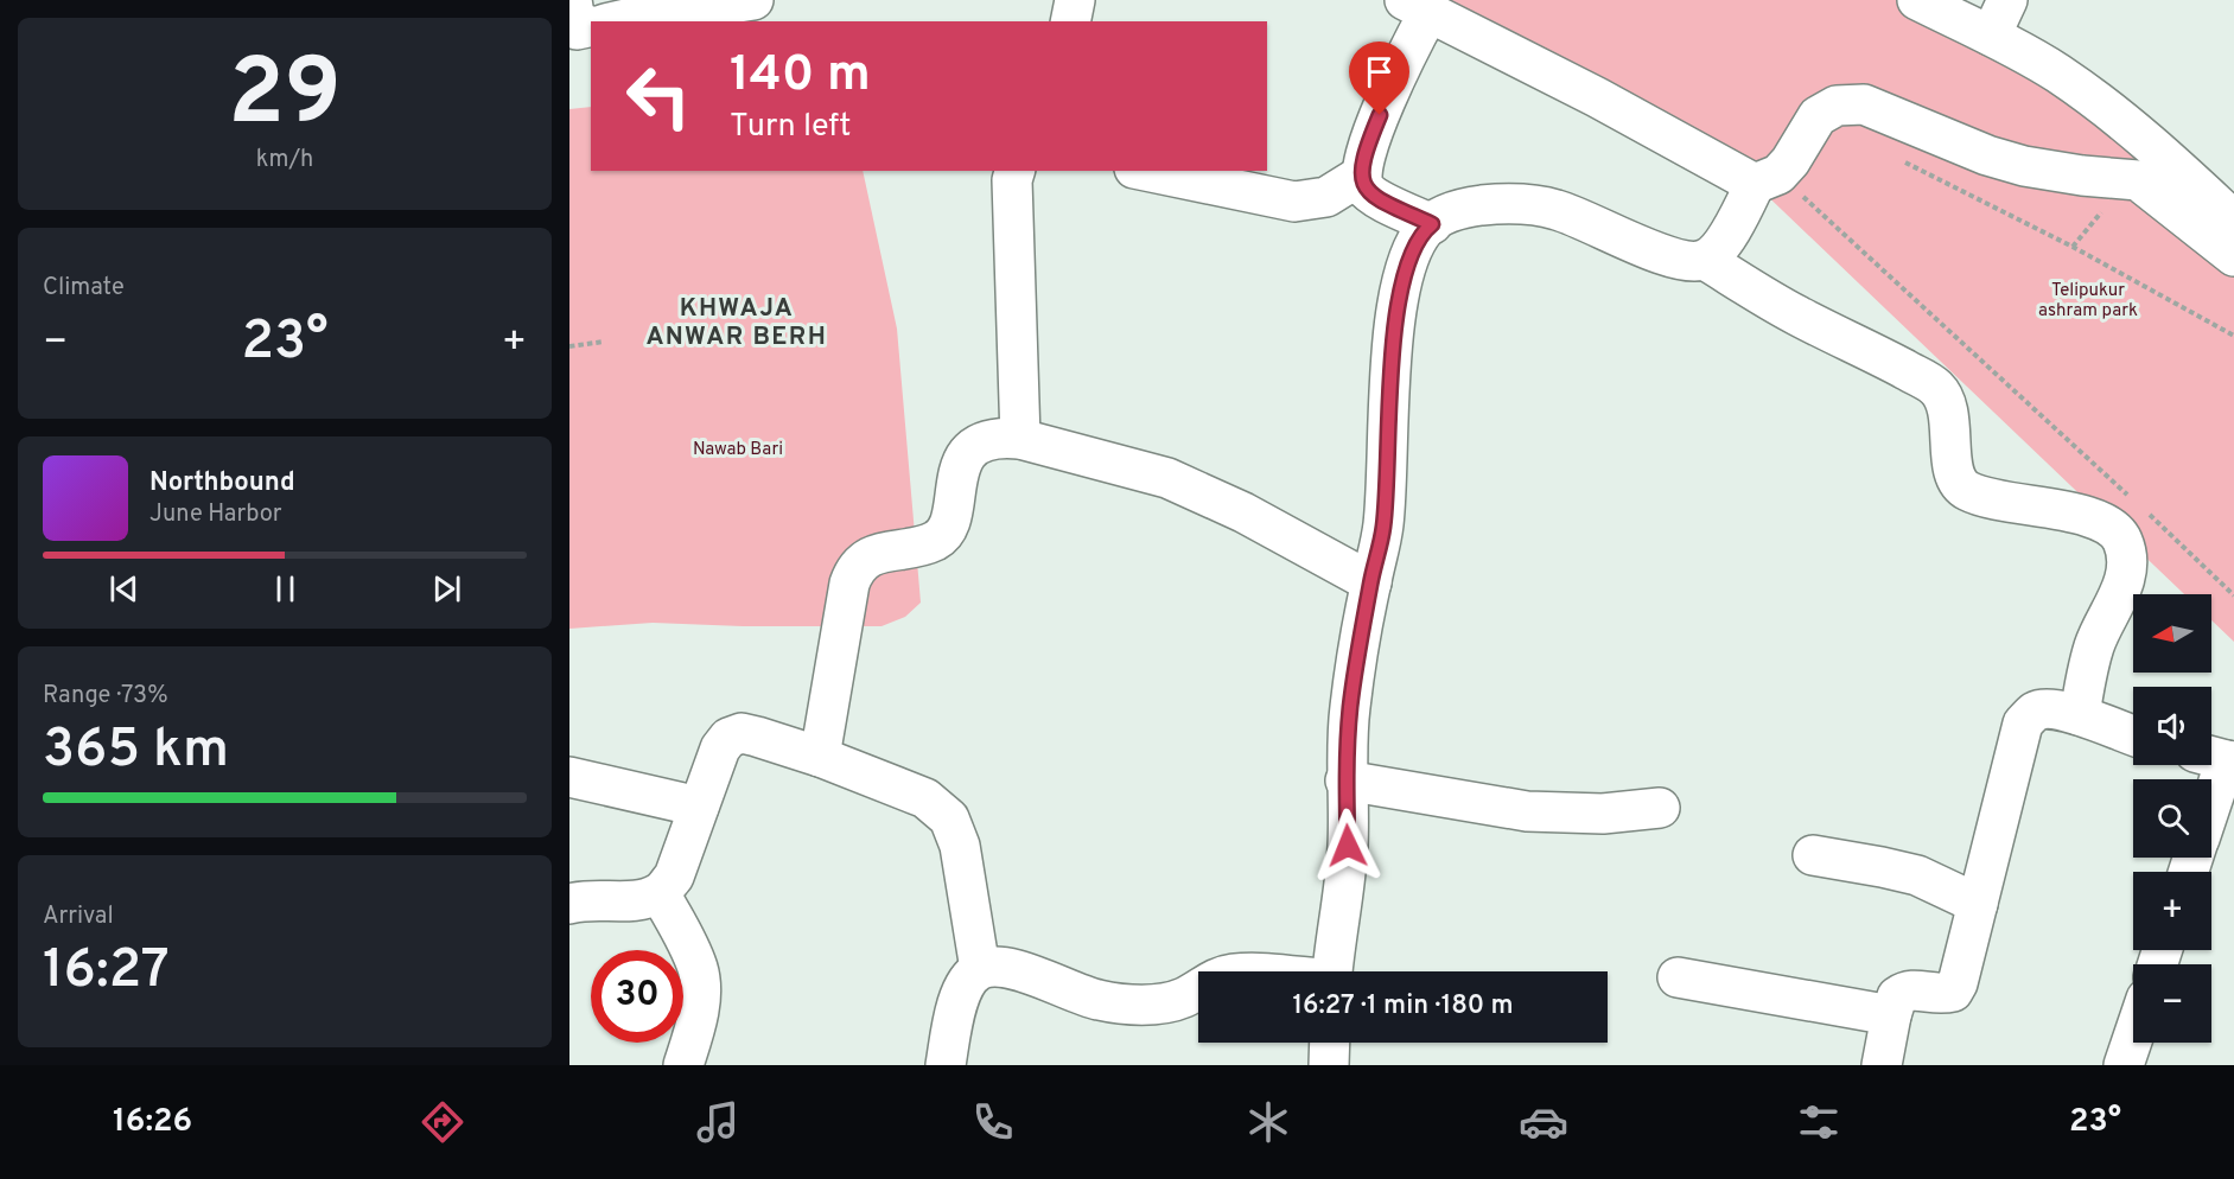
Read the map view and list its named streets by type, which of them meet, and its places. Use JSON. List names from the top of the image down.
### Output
{
  "districts": ["KHWAJA ANWAR BERH"],
  "parks": ["Telipukur ashram park", "Nawab Bari"],
  "north": "left",
  "page": {
    "tile": [
      ["29", "km/h"],
      "Climate",
      ["Range · 73%", "365 km"],
      ["Arrival", "16:27"]
    ],
    "turn": ["140 m", "Turn left"],
    "heat": ["−", "23°", "+"],
    "song": ["Northbound", "June Harbor"],
    "map_buttons": ["+", "−"],
    "limit": "30",
    "trip": "16:27 · 1 min · 180 m",
    "tabs": ["16:26", "23°"]
  }
}
